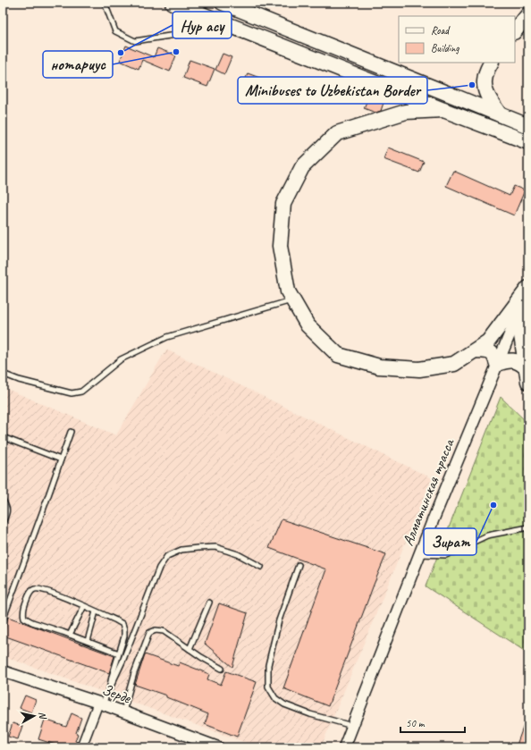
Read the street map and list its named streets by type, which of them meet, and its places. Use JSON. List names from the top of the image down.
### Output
{
  "streets": {
    "street": ["Алматинская трасса", "Зерде"]
  },
  "places": [
    "нотариус",
    "Нур асу",
    "Minibuses to Uzbekistan Border",
    "Зират"
  ],
  "legend": ["Road", "Building"],
  "scale_bar": "50 m",
  "north": "right"
}
